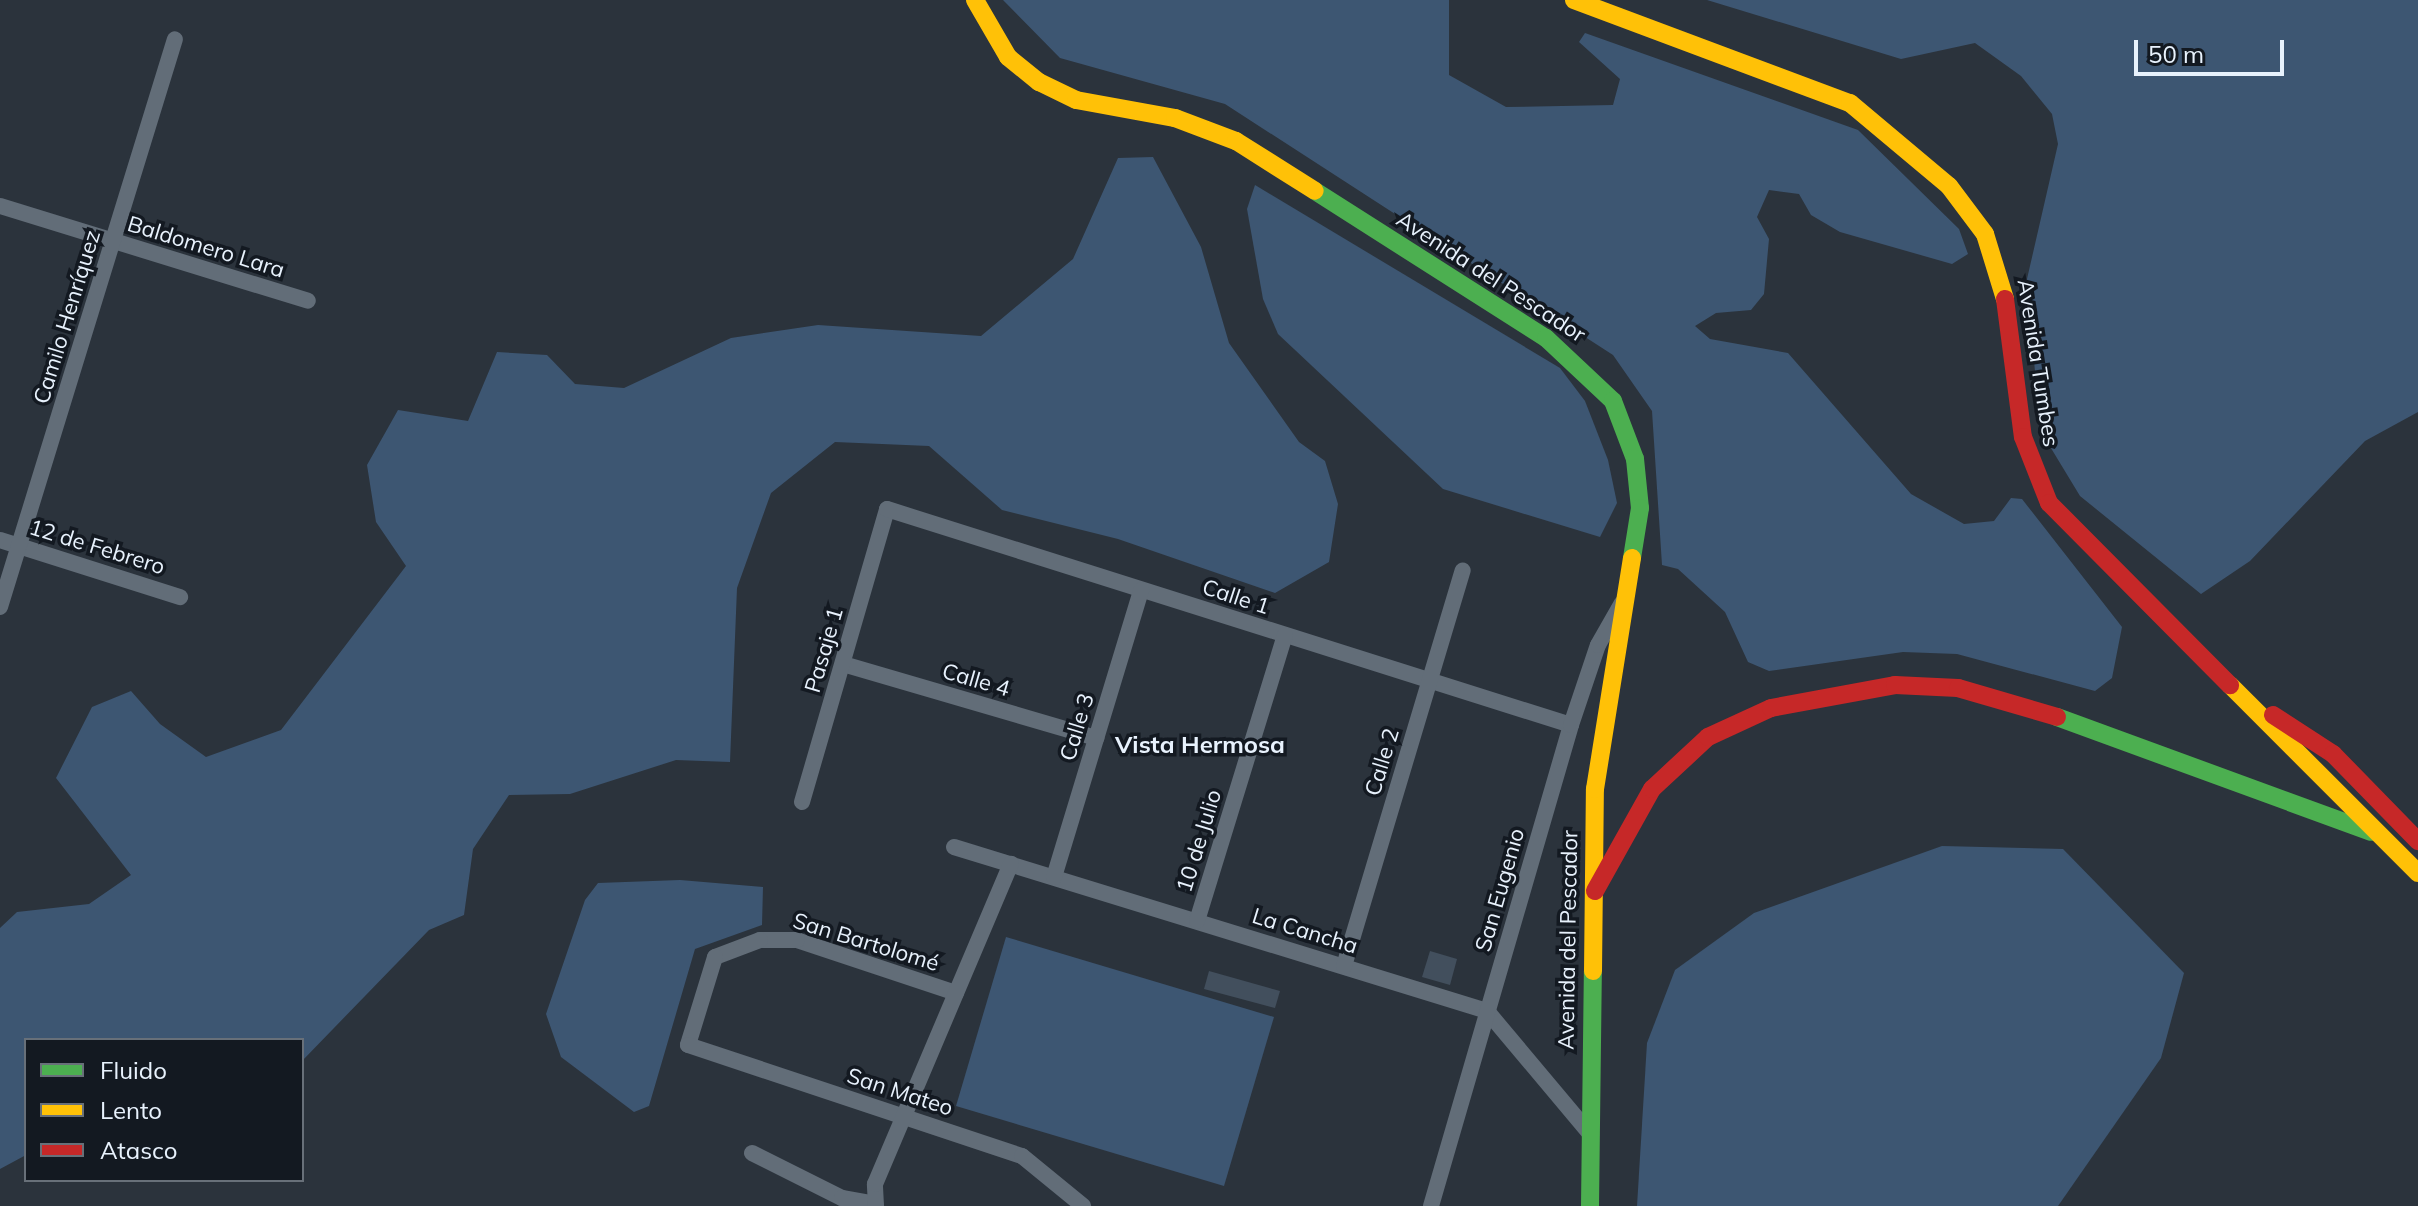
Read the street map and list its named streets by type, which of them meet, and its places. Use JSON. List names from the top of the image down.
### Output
{
  "streets": {
    "main road": ["Avenida del Pescador", "Avenida Tumbes"],
    "street": [
      "Baldomero Lara",
      "Camilo Henríquez",
      "12 de Febrero",
      "Calle 1",
      "Pasaje 1",
      "Calle 4",
      "Calle 3",
      "Calle 2",
      "10 de Julio",
      "San Eugenio",
      "La Cancha",
      "San Bartolomé",
      "San Mateo"
    ]
  },
  "crossings": [
    ["Baldomero Lara", "Camilo Henríquez"],
    ["Avenida del Pescador", "Avenida Tumbes"],
    ["Avenida del Pescador", "San Eugenio"],
    ["Camilo Henríquez", "12 de Febrero"],
    ["Calle 1", "Pasaje 1"],
    ["Calle 1", "Calle 3"],
    ["Calle 1", "Calle 2"],
    ["Calle 1", "10 de Julio"],
    ["Calle 1", "San Eugenio"],
    ["Pasaje 1", "Calle 4"],
    ["Calle 4", "Calle 3"],
    ["Calle 3", "La Cancha"],
    ["Calle 2", "La Cancha"],
    ["10 de Julio", "La Cancha"],
    ["San Eugenio", "La Cancha"],
    ["San Bartolomé", "San Mateo"]
  ],
  "districts": ["Vista Hermosa"],
  "legend": ["Fluido", "Lento", "Atasco"],
  "scale_bar": "50 m"
}
